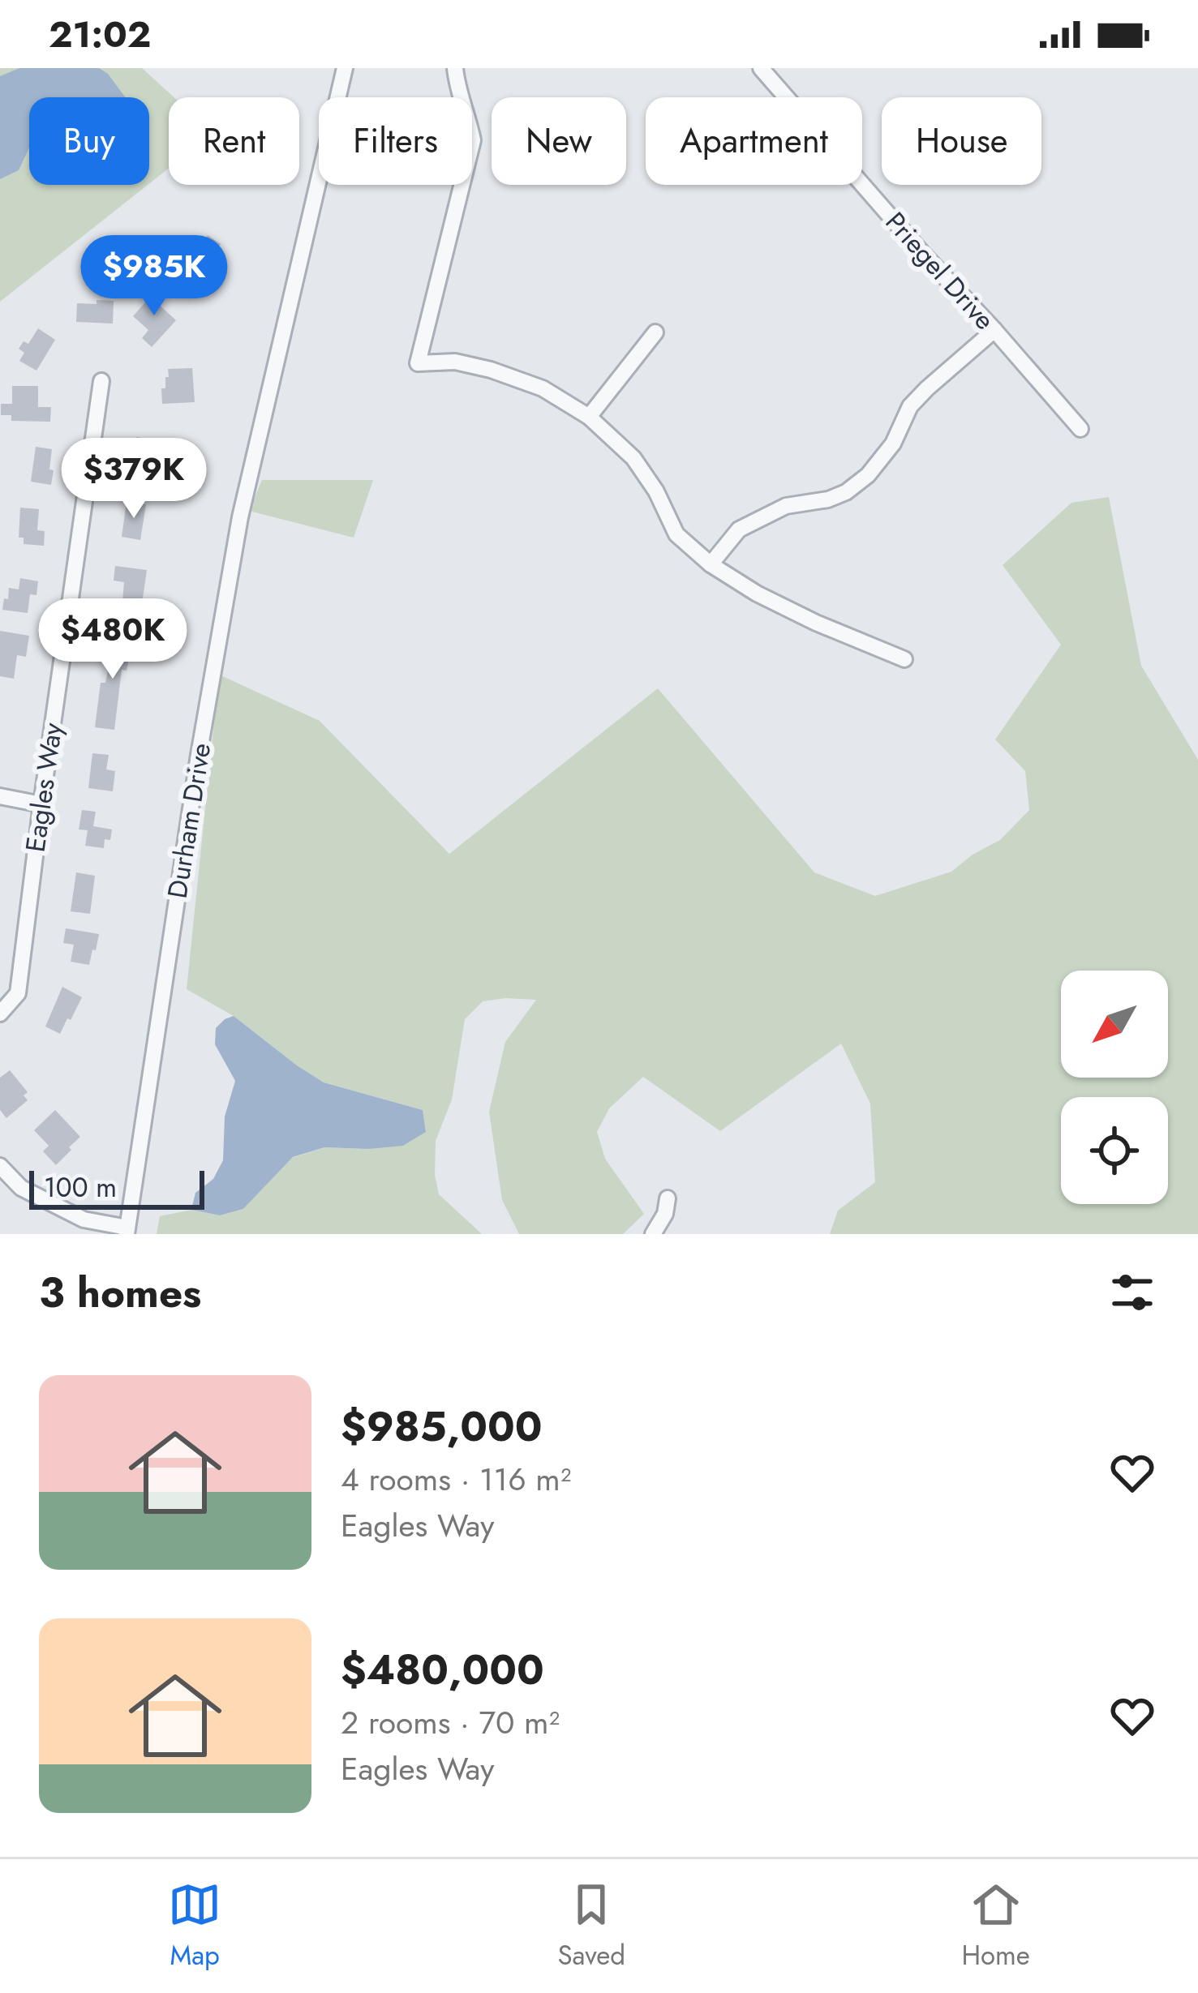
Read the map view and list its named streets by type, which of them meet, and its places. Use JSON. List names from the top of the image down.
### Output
{
  "streets": {
    "street": ["Priegel Drive", "Eagles Way", "Durham Drive"]
  },
  "scale_bar": "100 m",
  "north": "bottom left",
  "page": {
    "status": "21:02",
    "chip": [
      "Buy",
      "Rent",
      "Filters",
      "New",
      "Apartment",
      "House"
    ],
    "price": ["$985K", "$379K", "$480K"],
    "scale": "100 m",
    "heading": "3 homes",
    "list": [
      {
        "name": "$985,000",
        "note": "4 rooms · 116 m² · Eagles Way"
      },
      {
        "name": "$480,000",
        "note": "2 rooms · 70 m² · Eagles Way"
      }
    ],
    "tabs": ["Map", "Saved", "Home"]
  }
}
